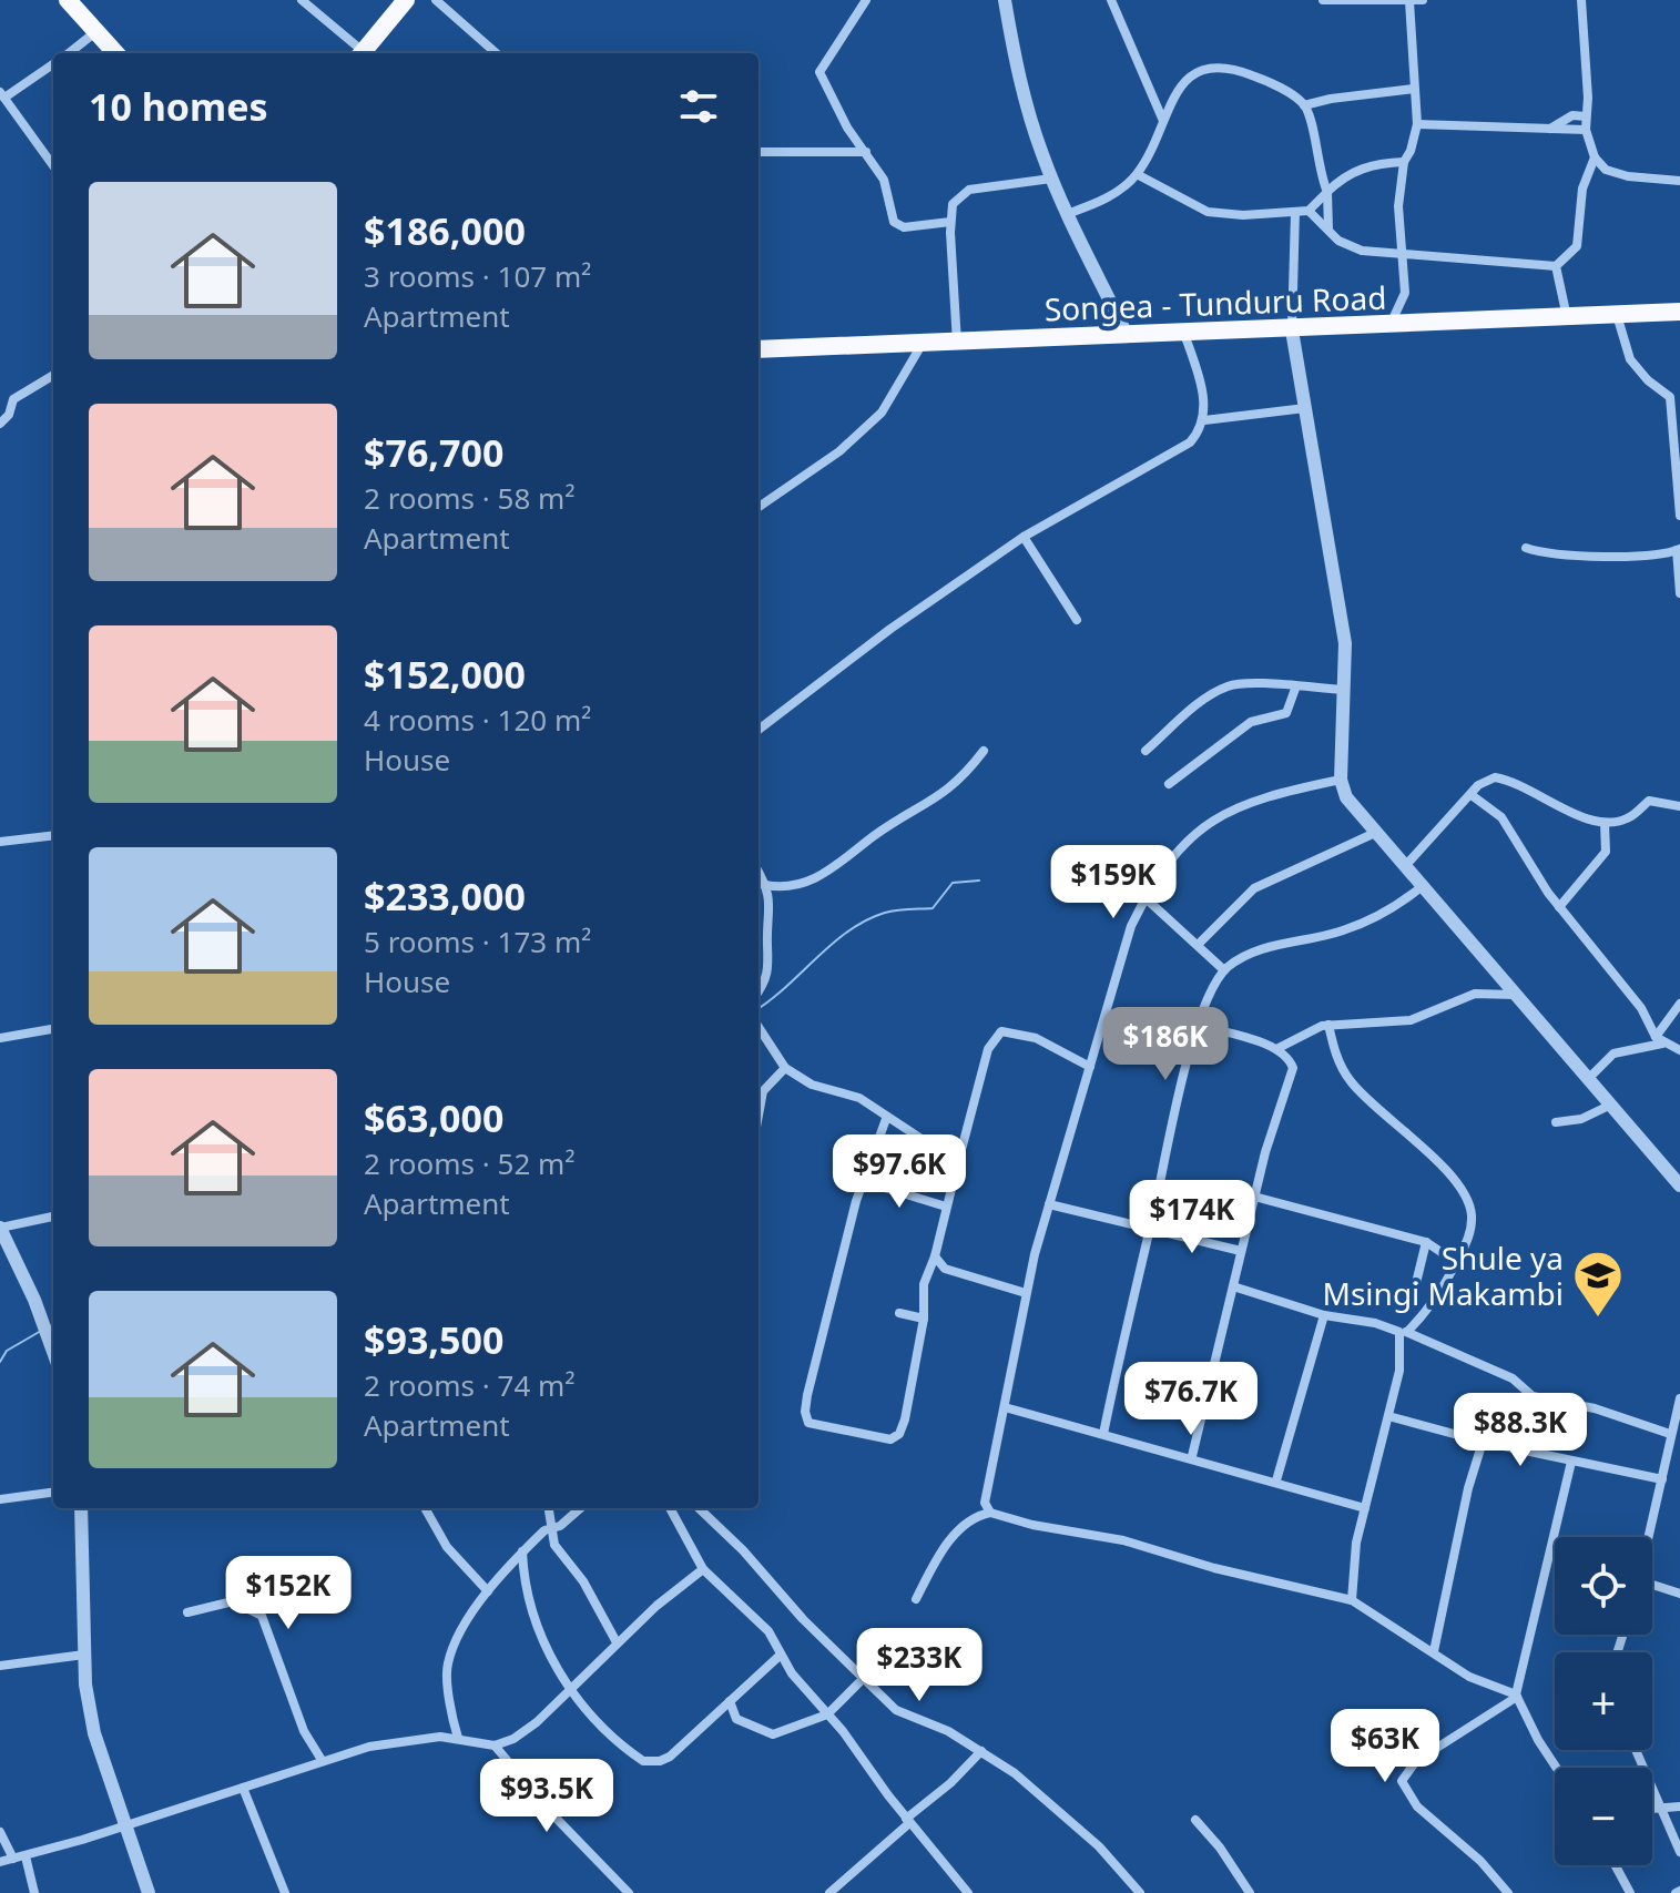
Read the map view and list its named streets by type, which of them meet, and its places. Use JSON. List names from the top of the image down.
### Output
{
  "streets": {
    "highway": ["Songea - Tunduru Road"]
  },
  "places": {
    "school or university": ["Shule ya Msingi Makambi"]
  },
  "page": {
    "heading": "10 homes",
    "list": [
      {
        "name": "$186,000",
        "note": "3 rooms · 107 m² · Apartment"
      },
      {
        "name": "$76,700",
        "note": "2 rooms · 58 m² · Apartment"
      },
      {
        "name": "$152,000",
        "note": "4 rooms · 120 m² · House"
      },
      {
        "name": "$233,000",
        "note": "5 rooms · 173 m² · House"
      },
      {
        "name": "$63,000",
        "note": "2 rooms · 52 m² · Apartment"
      },
      {
        "name": "$93,500",
        "note": "2 rooms · 74 m² · Apartment"
      }
    ],
    "price": [
      "$159K",
      "$186K",
      "$97.6K",
      "$174K",
      "$76.7K",
      "$88.3K",
      "$152K",
      "$233K",
      "$63K",
      "$93.5K"
    ],
    "map_buttons": ["+", "−"]
  }
}
